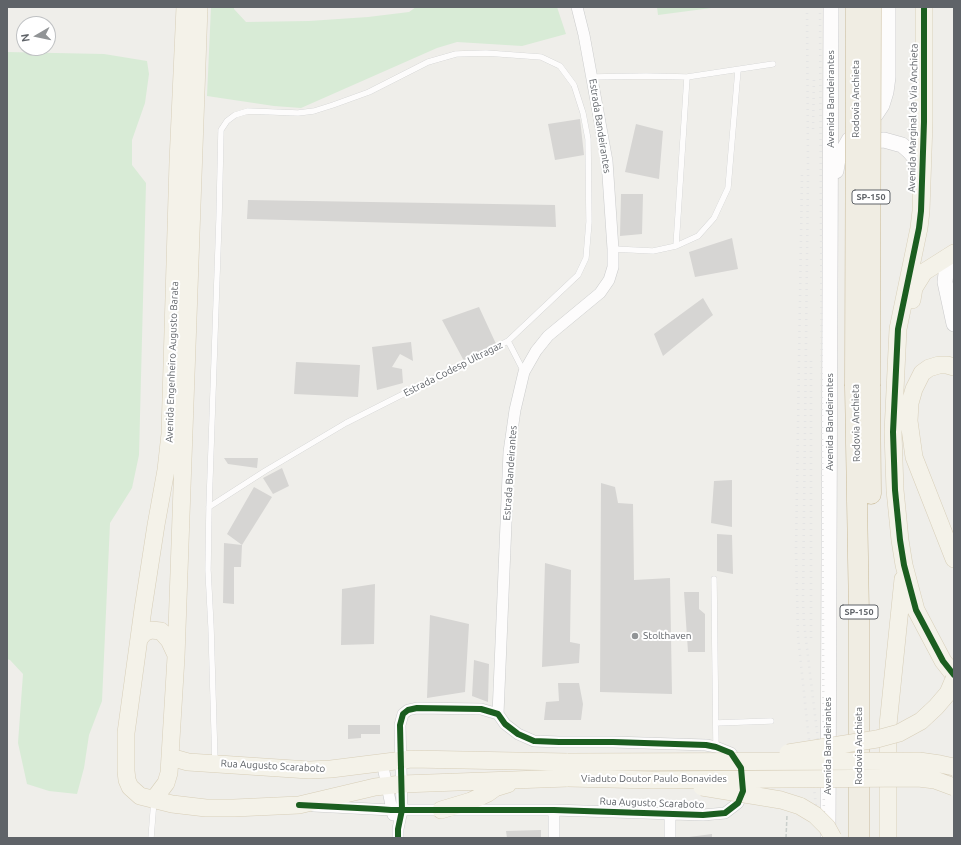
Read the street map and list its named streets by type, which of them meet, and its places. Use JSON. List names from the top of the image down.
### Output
{
  "streets": {
    "highway": ["Rodovia Anchieta", "SP-150"],
    "main road": [
      "Avenida Bandeirantes",
      "Avenida Marginal da Via Anchieta",
      "Avenida Engenheiro Augusto Barata",
      "Rua Augusto Scaraboto",
      "Viaduto Doutor Paulo Bonavides"
    ],
    "street": ["Estrada Bandeirantes"],
    "lane": ["Estrada Codesp Ultragaz"]
  },
  "crossings": [
    ["Estrada Bandeirantes", "Rua Augusto Scaraboto"],
    ["Avenida Engenheiro Augusto Barata", "Rua Augusto Scaraboto"],
    ["Rua Augusto Scaraboto", "Viaduto Doutor Paulo Bonavides"]
  ],
  "places": ["Stolthaven"],
  "north": "left"
}
